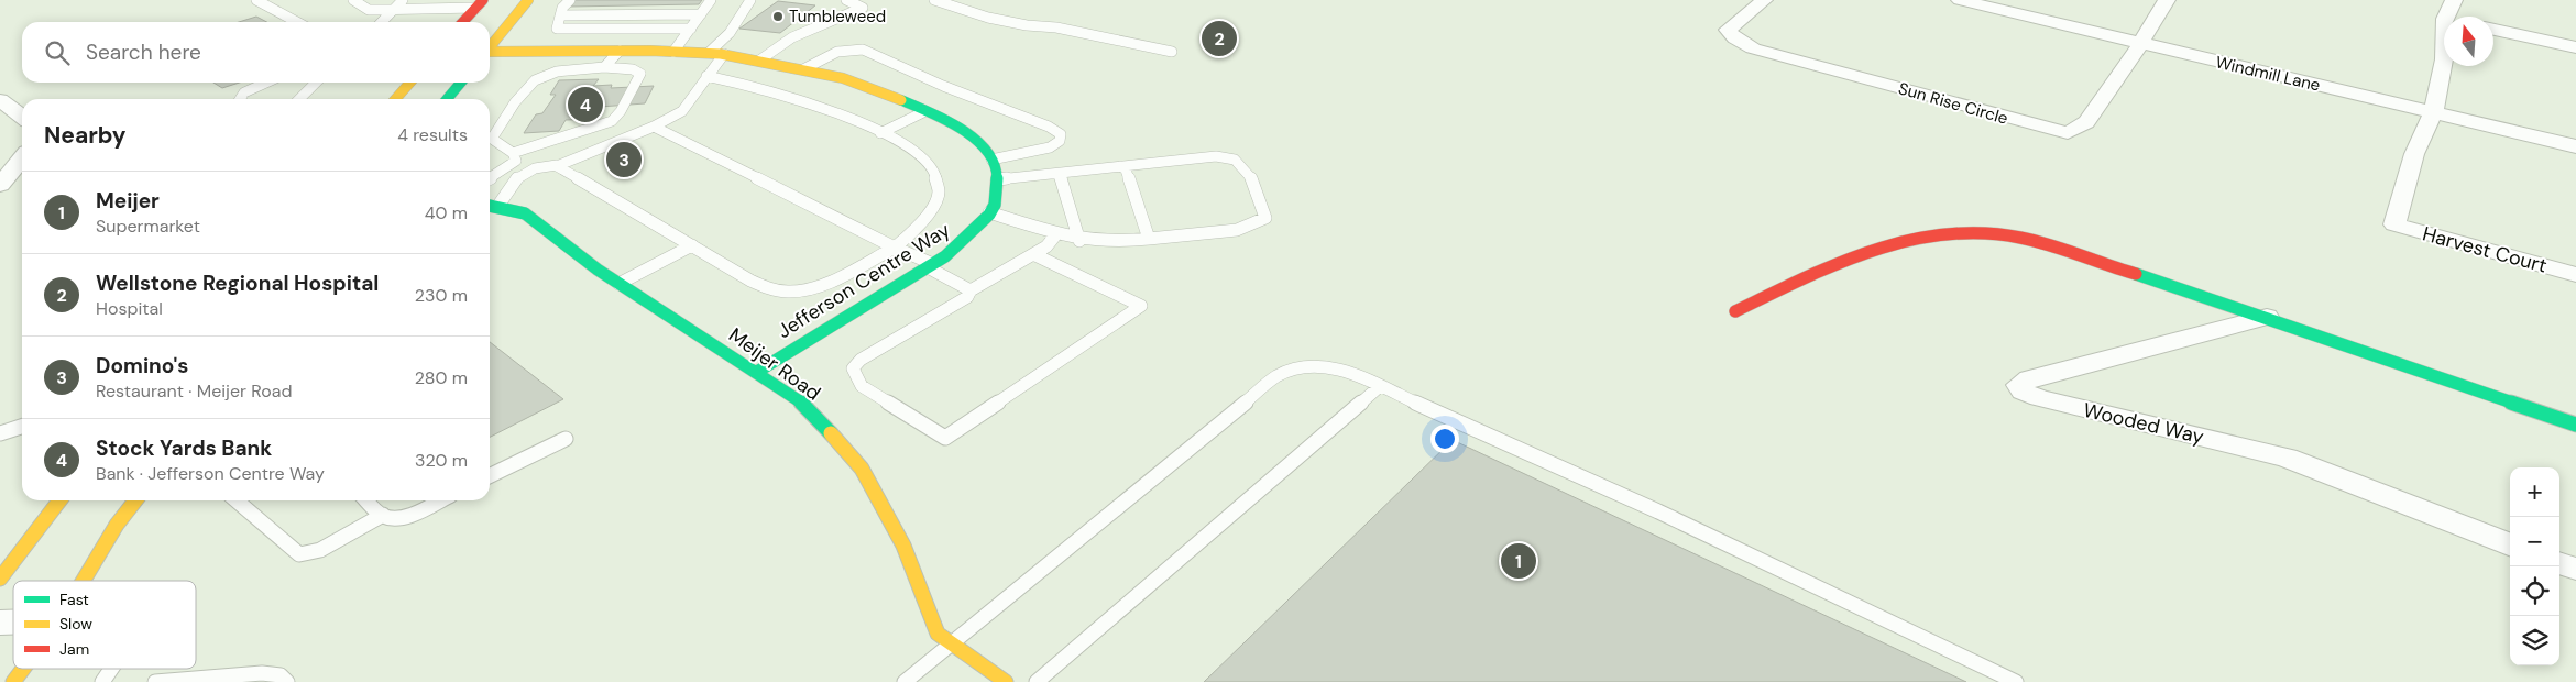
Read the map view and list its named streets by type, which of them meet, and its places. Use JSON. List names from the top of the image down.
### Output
{
  "streets": {
    "street": [
      "Windmill Lane",
      "Sun Rise Circle",
      "Harvest Court",
      "Jefferson Centre Way",
      "Meijer Road",
      "Wooded Way"
    ]
  },
  "crossings": [
    ["Windmill Lane", "Sun Rise Circle"],
    ["Windmill Lane", "Harvest Court"],
    ["Jefferson Centre Way", "Meijer Road"]
  ],
  "places": ["Tumbleweed"],
  "legend": ["Fast", "Slow", "Jam"],
  "north": "top",
  "page": {
    "pins": [
      "2",
      "4",
      "3",
      "1"
    ],
    "search": "Search here",
    "heading": ["Nearby", "4 results"],
    "list": [
      {
        "mark": "1",
        "name": "Meijer",
        "note": "Supermarket",
        "value": "40 m"
      },
      {
        "mark": "2",
        "name": "Wellstone Regional Hospital",
        "note": "Hospital",
        "value": "230 m"
      },
      {
        "mark": "3",
        "name": "Domino's",
        "note": "Restaurant · Meijer Road",
        "value": "280 m"
      },
      {
        "mark": "4",
        "name": "Stock Yards Bank",
        "note": "Bank · Jefferson Centre Way",
        "value": "320 m"
      }
    ],
    "map_buttons": ["+", "−"]
  }
}
